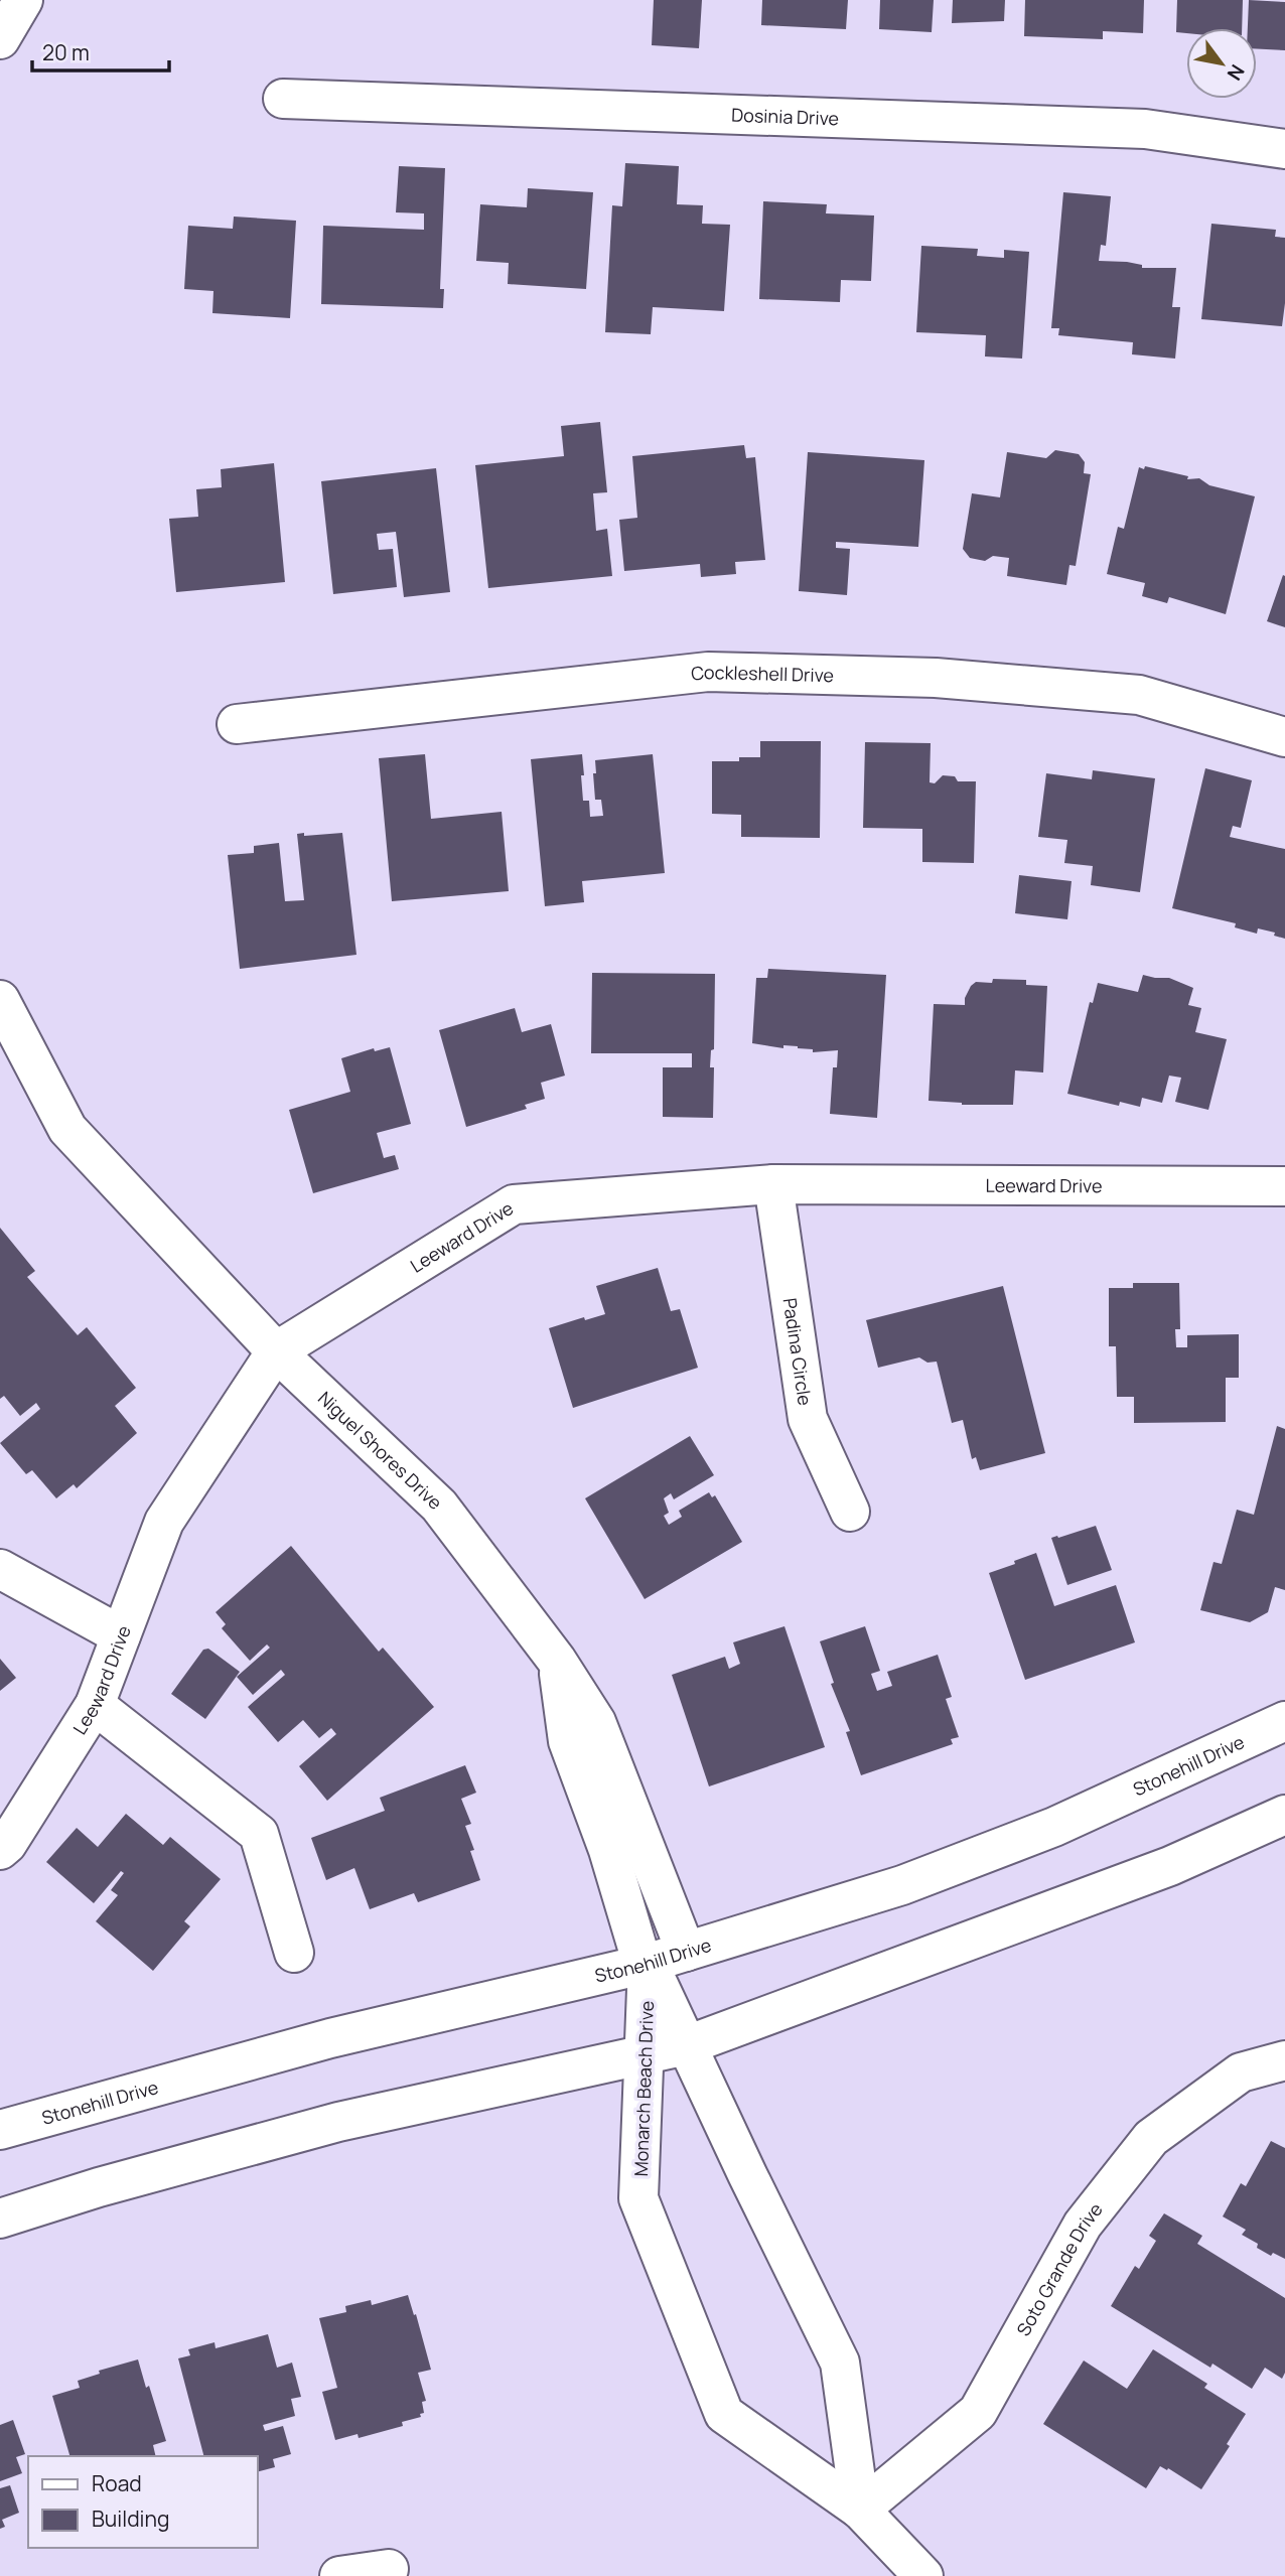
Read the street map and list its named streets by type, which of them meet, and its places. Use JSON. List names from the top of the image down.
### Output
{
  "streets": {
    "street": [
      "Dosinia Drive",
      "Cockleshell Drive",
      "Leeward Drive",
      "Padina Circle",
      "Niguel Shores Drive",
      "Stonehill Drive",
      "Monarch Beach Drive",
      "Soto Grande Drive"
    ]
  },
  "crossings": [
    ["Leeward Drive", "Padina Circle"],
    ["Leeward Drive", "Niguel Shores Drive"],
    ["Niguel Shores Drive", "Stonehill Drive"],
    ["Stonehill Drive", "Monarch Beach Drive"],
    ["Monarch Beach Drive", "Soto Grande Drive"]
  ],
  "legend": ["Road", "Building"],
  "scale_bar": "20 m",
  "north": "bottom right"
}
